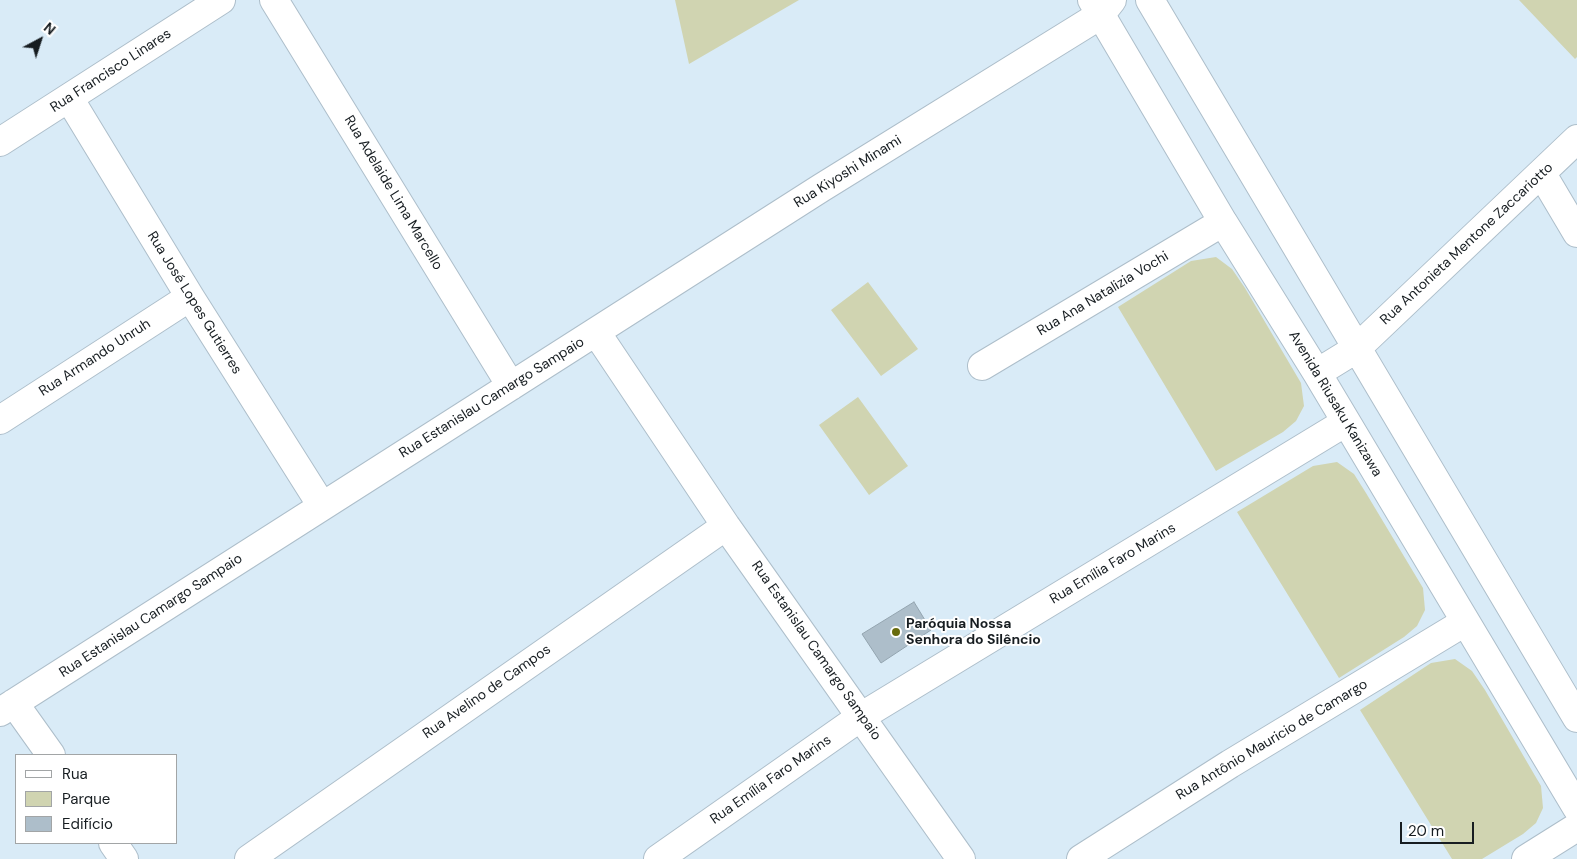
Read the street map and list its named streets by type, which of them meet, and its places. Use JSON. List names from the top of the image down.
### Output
{
  "streets": {
    "street": [
      "Rua Francisco Linares",
      "Rua Kiyoshi Minami",
      "Rua Adelaide Lima Marcello",
      "Rua Antonieta Mentone Zaccariotto",
      "Rua Ana Natalizia Vochi",
      "Rua José Lopes Gutierres",
      "Rua Armando Unruh",
      "Rua Estanislau Camargo Sampaio",
      "Avenida Riusaku Kanizawa",
      "Rua Emília Faro Marins",
      "Rua Avelino de Campos",
      "Rua Antônio Mauricio de Camargo"
    ]
  },
  "crossings": [
    ["Rua Francisco Linares", "Rua José Lopes Gutierres"],
    ["Rua Kiyoshi Minami", "Rua Estanislau Camargo Sampaio"],
    ["Rua Kiyoshi Minami", "Avenida Riusaku Kanizawa"],
    ["Rua Adelaide Lima Marcello", "Rua Estanislau Camargo Sampaio"],
    ["Rua Antonieta Mentone Zaccariotto", "Avenida Riusaku Kanizawa"],
    ["Rua Ana Natalizia Vochi", "Avenida Riusaku Kanizawa"],
    ["Rua José Lopes Gutierres", "Rua Armando Unruh"],
    ["Rua José Lopes Gutierres", "Rua Estanislau Camargo Sampaio"],
    ["Rua Estanislau Camargo Sampaio", "Rua Emília Faro Marins"],
    ["Rua Estanislau Camargo Sampaio", "Rua Avelino de Campos"],
    ["Avenida Riusaku Kanizawa", "Rua Emília Faro Marins"],
    ["Avenida Riusaku Kanizawa", "Rua Antônio Mauricio de Camargo"]
  ],
  "places": ["Paróquia Nossa Senhora do Silêncio"],
  "legend": ["Rua", "Parque", "Edifício"],
  "scale_bar": "20 m",
  "north": "top right"
}
